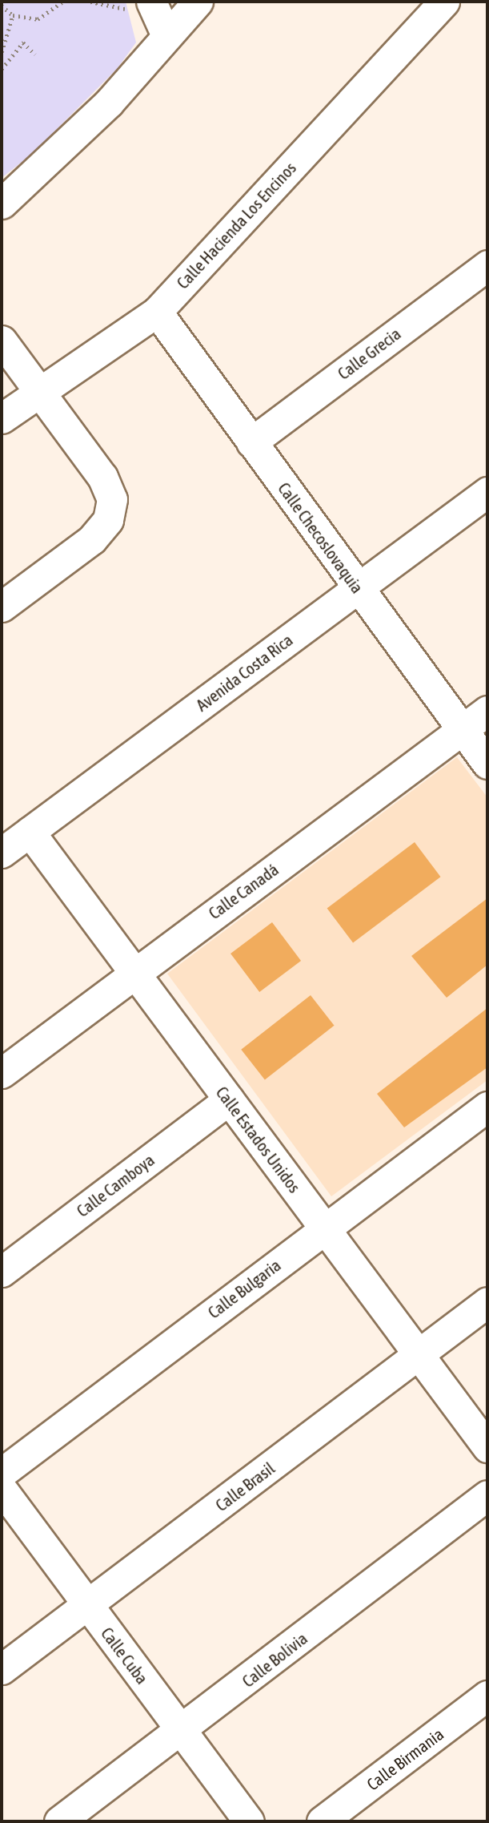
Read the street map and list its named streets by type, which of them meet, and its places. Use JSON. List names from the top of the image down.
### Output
{
  "streets": {
    "street": [
      "Calle Hacienda Los Encinos",
      "Calle Grecia",
      "Calle Checoslovaquia",
      "Avenida Costa Rica",
      "Calle Canadá",
      "Calle Estados Unidos",
      "Calle Camboya",
      "Calle Bulgaria",
      "Calle Brasil",
      "Calle Cuba",
      "Calle Bolivia",
      "Calle Birmania"
    ]
  },
  "crossings": [
    ["Calle Hacienda Los Encinos", "Calle Checoslovaquia"],
    ["Calle Grecia", "Calle Checoslovaquia"],
    ["Calle Checoslovaquia", "Avenida Costa Rica"],
    ["Calle Checoslovaquia", "Calle Canadá"],
    ["Avenida Costa Rica", "Calle Estados Unidos"],
    ["Calle Canadá", "Calle Estados Unidos"],
    ["Calle Estados Unidos", "Calle Camboya"],
    ["Calle Estados Unidos", "Calle Bulgaria"],
    ["Calle Estados Unidos", "Calle Brasil"],
    ["Calle Brasil", "Calle Cuba"],
    ["Calle Cuba", "Calle Bolivia"]
  ]
}
